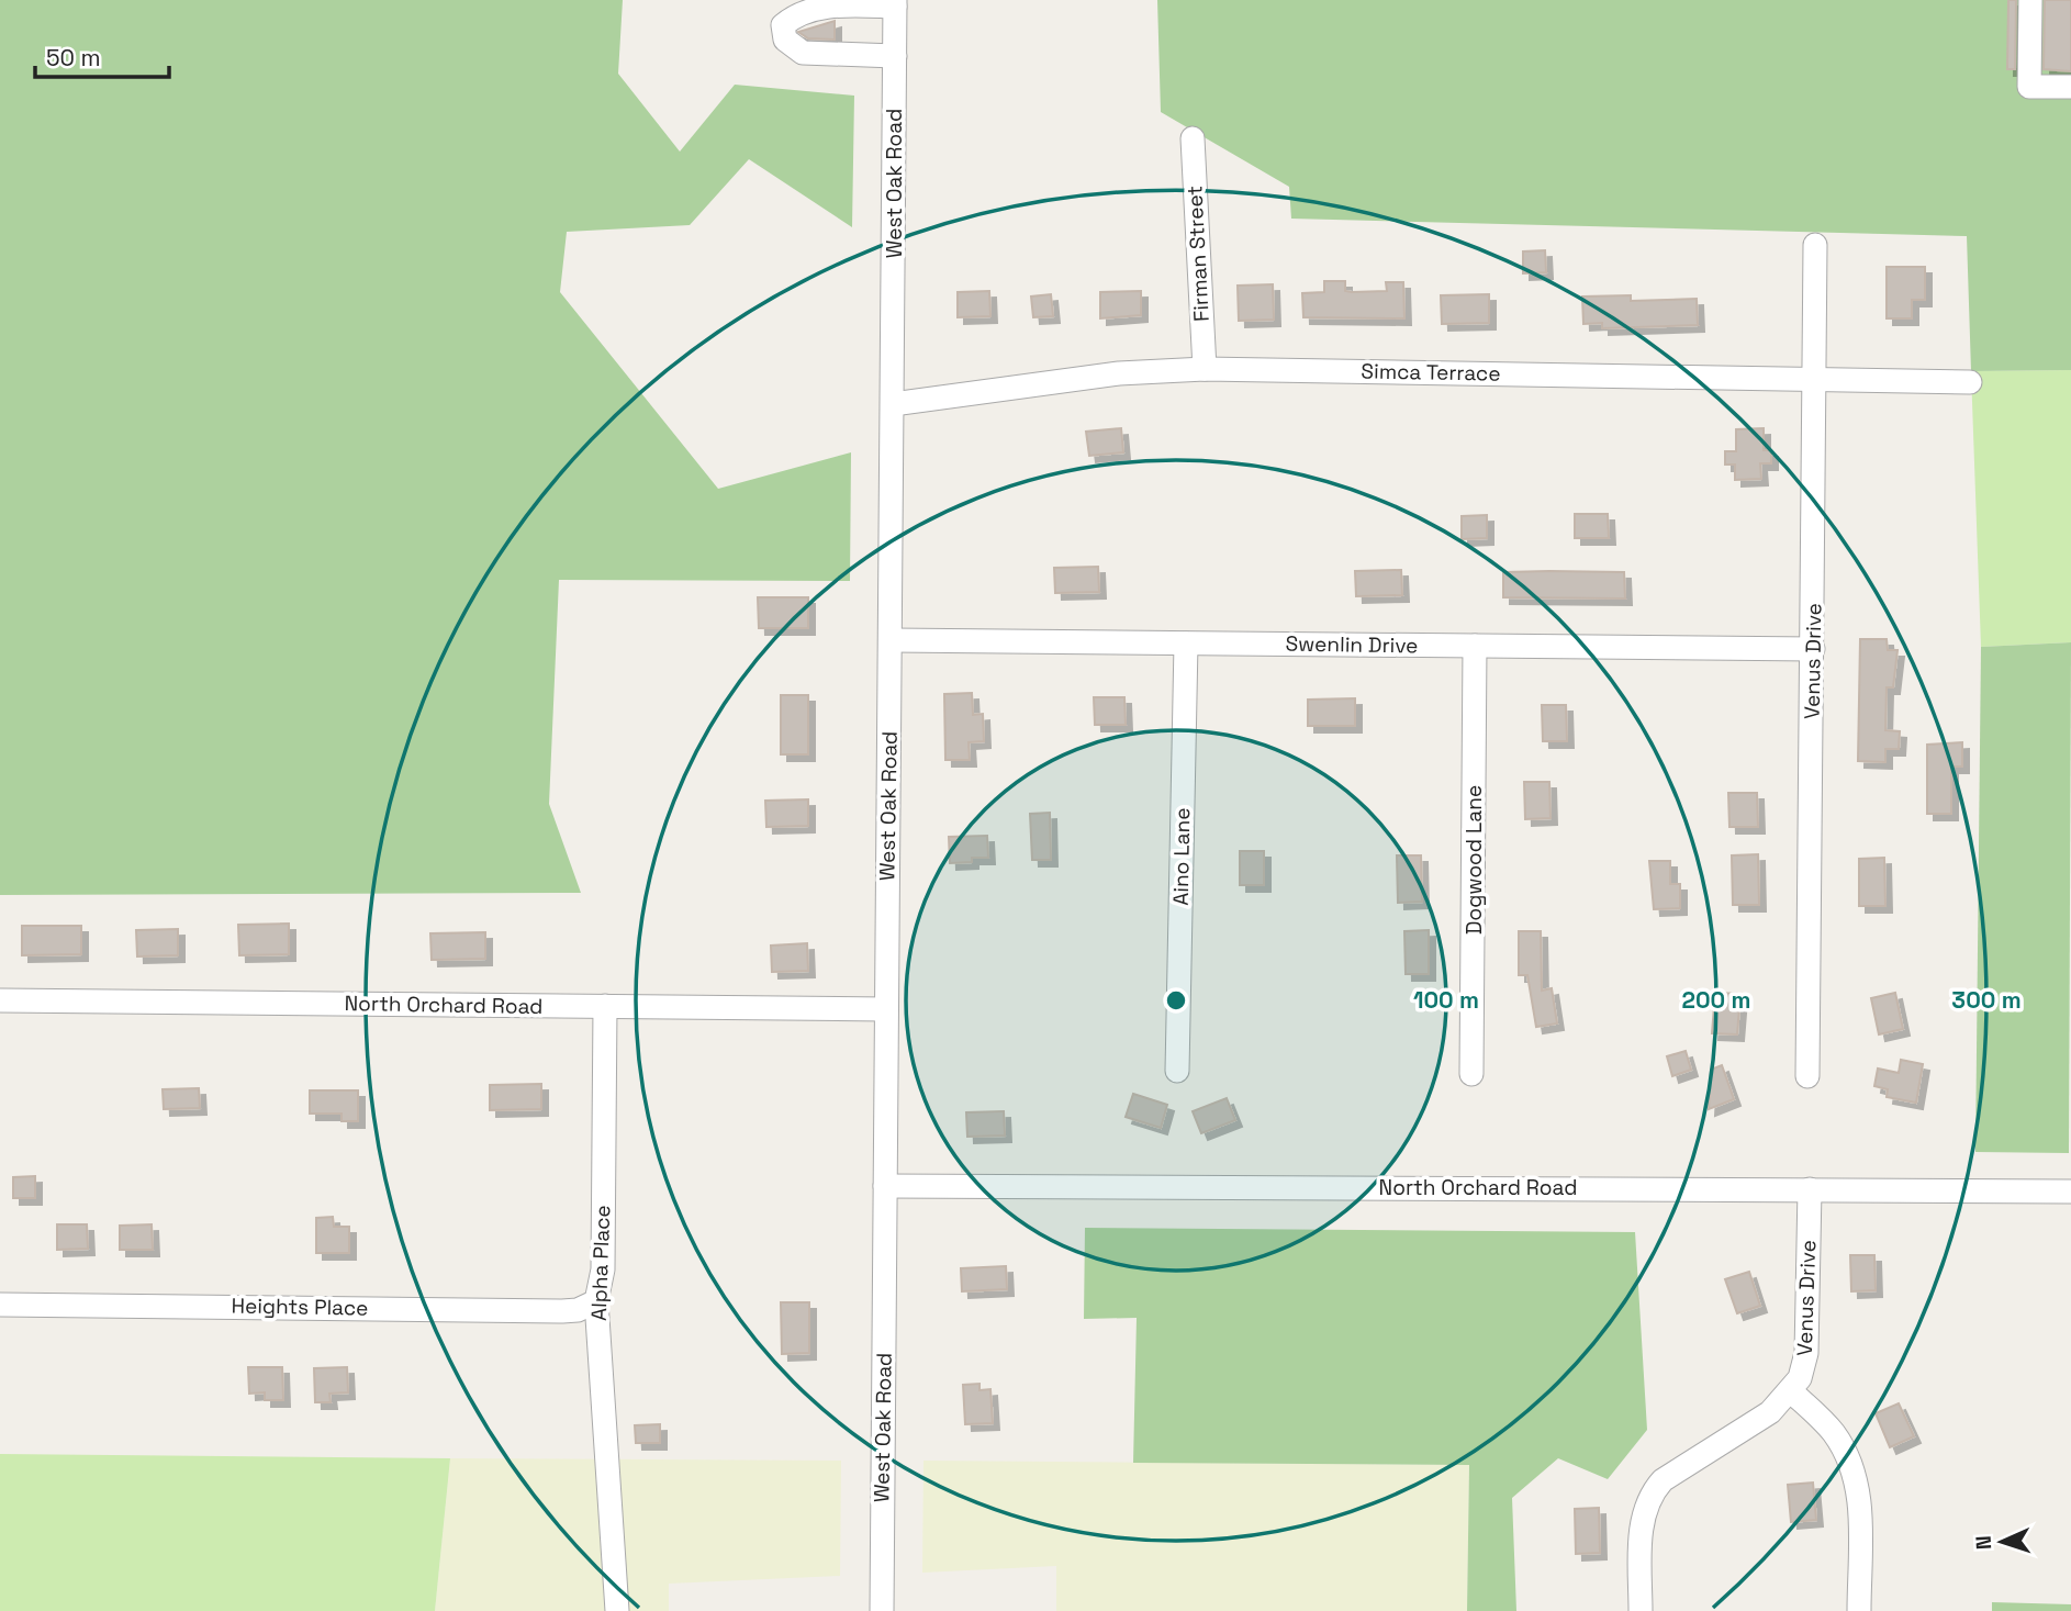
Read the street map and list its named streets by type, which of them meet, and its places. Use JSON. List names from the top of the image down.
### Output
{
  "streets": {
    "street": [
      "West Oak Road",
      "Firman Street",
      "Simca Terrace",
      "Swenlin Drive",
      "Venus Drive",
      "Aino Lane",
      "Dogwood Lane",
      "North Orchard Road",
      "Alpha Place",
      "Heights Place"
    ]
  },
  "crossings": [
    ["West Oak Road", "Simca Terrace"],
    ["West Oak Road", "Swenlin Drive"],
    ["West Oak Road", "North Orchard Road"],
    ["Firman Street", "Simca Terrace"],
    ["Simca Terrace", "Venus Drive"],
    ["Swenlin Drive", "Venus Drive"],
    ["Swenlin Drive", "Aino Lane"],
    ["Swenlin Drive", "Dogwood Lane"],
    ["Venus Drive", "North Orchard Road"],
    ["North Orchard Road", "Alpha Place"],
    ["Alpha Place", "Heights Place"]
  ],
  "scale_bar": "50 m",
  "north": "left",
  "rings": ["100 m", "200 m", "300 m"]
}
